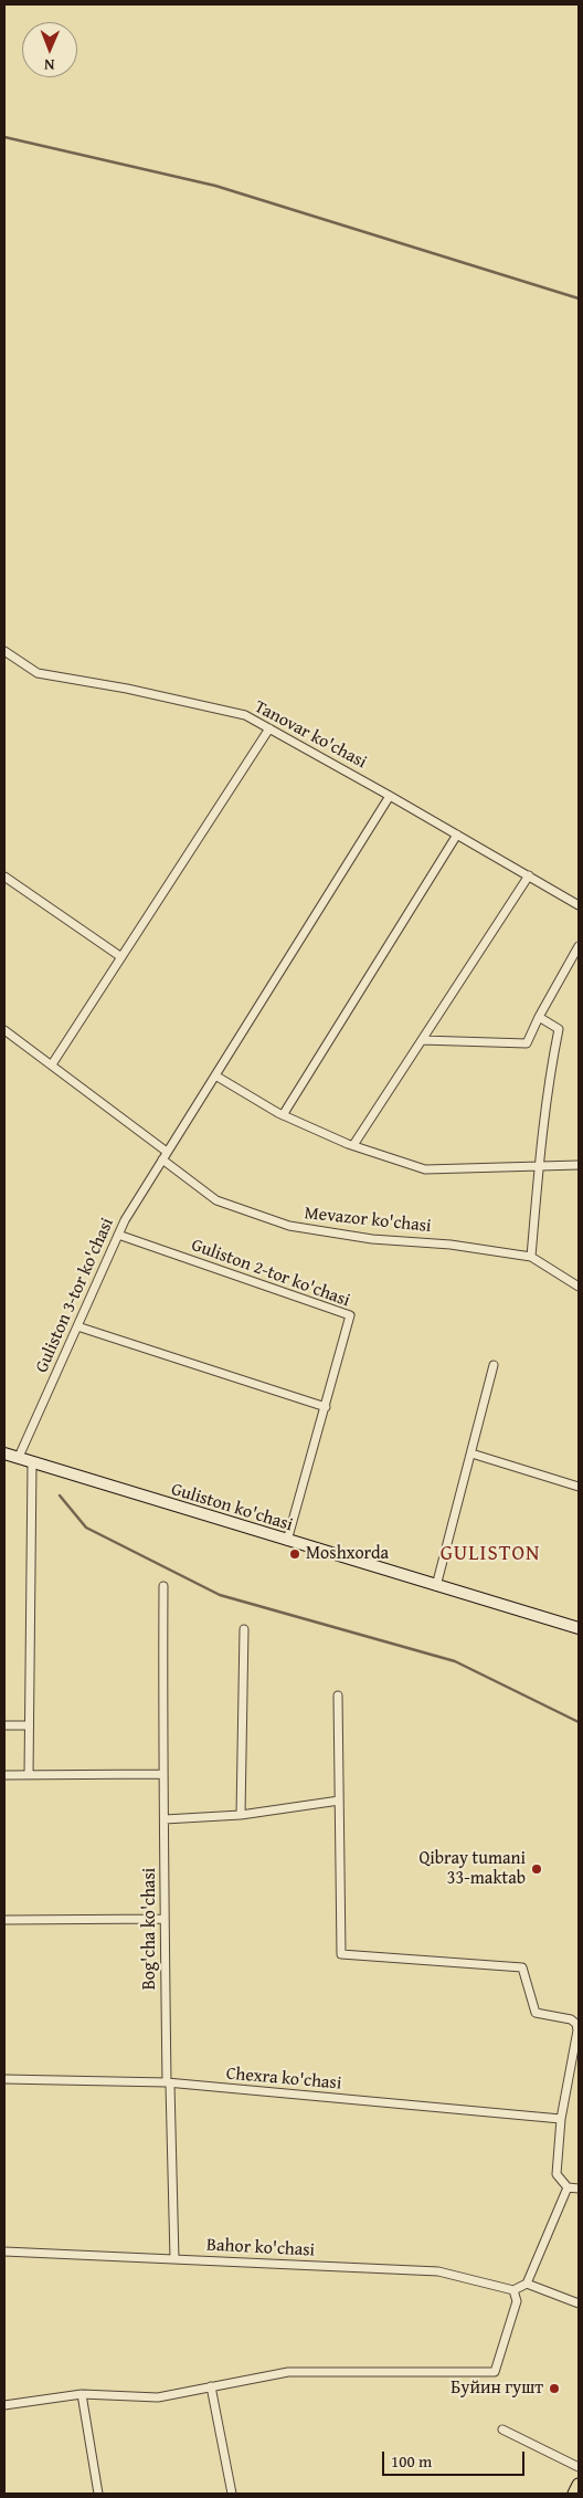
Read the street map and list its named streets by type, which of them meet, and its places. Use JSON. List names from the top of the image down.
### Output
{
  "streets": {
    "main road": ["Guliston ko'chasi"],
    "street": [
      "Tanovar ko'chasi",
      "Mevazor ko'chasi",
      "Guliston 2-tor ko'chasi",
      "Guliston 3-tor ko'chasi",
      "Bog'cha ko'chasi",
      "Chexra ko'chasi",
      "Bahor ko'chasi"
    ]
  },
  "crossings": [
    ["Tanovar ko'chasi", "Guliston 3-tor ko'chasi"],
    ["Mevazor ko'chasi", "Guliston 3-tor ko'chasi"],
    ["Guliston 2-tor ko'chasi", "Guliston 3-tor ko'chasi"],
    ["Guliston 2-tor ko'chasi", "Guliston ko'chasi"],
    ["Guliston 3-tor ko'chasi", "Guliston ko'chasi"],
    ["Bog'cha ko'chasi", "Chexra ko'chasi"],
    ["Bog'cha ko'chasi", "Bahor ko'chasi"]
  ],
  "districts": ["GULISTON"],
  "places": ["Moshxorda", "Qibray tumani 33-maktab", "Буйин гушт"],
  "scale_bar": "100 m",
  "north": "bottom"
}
